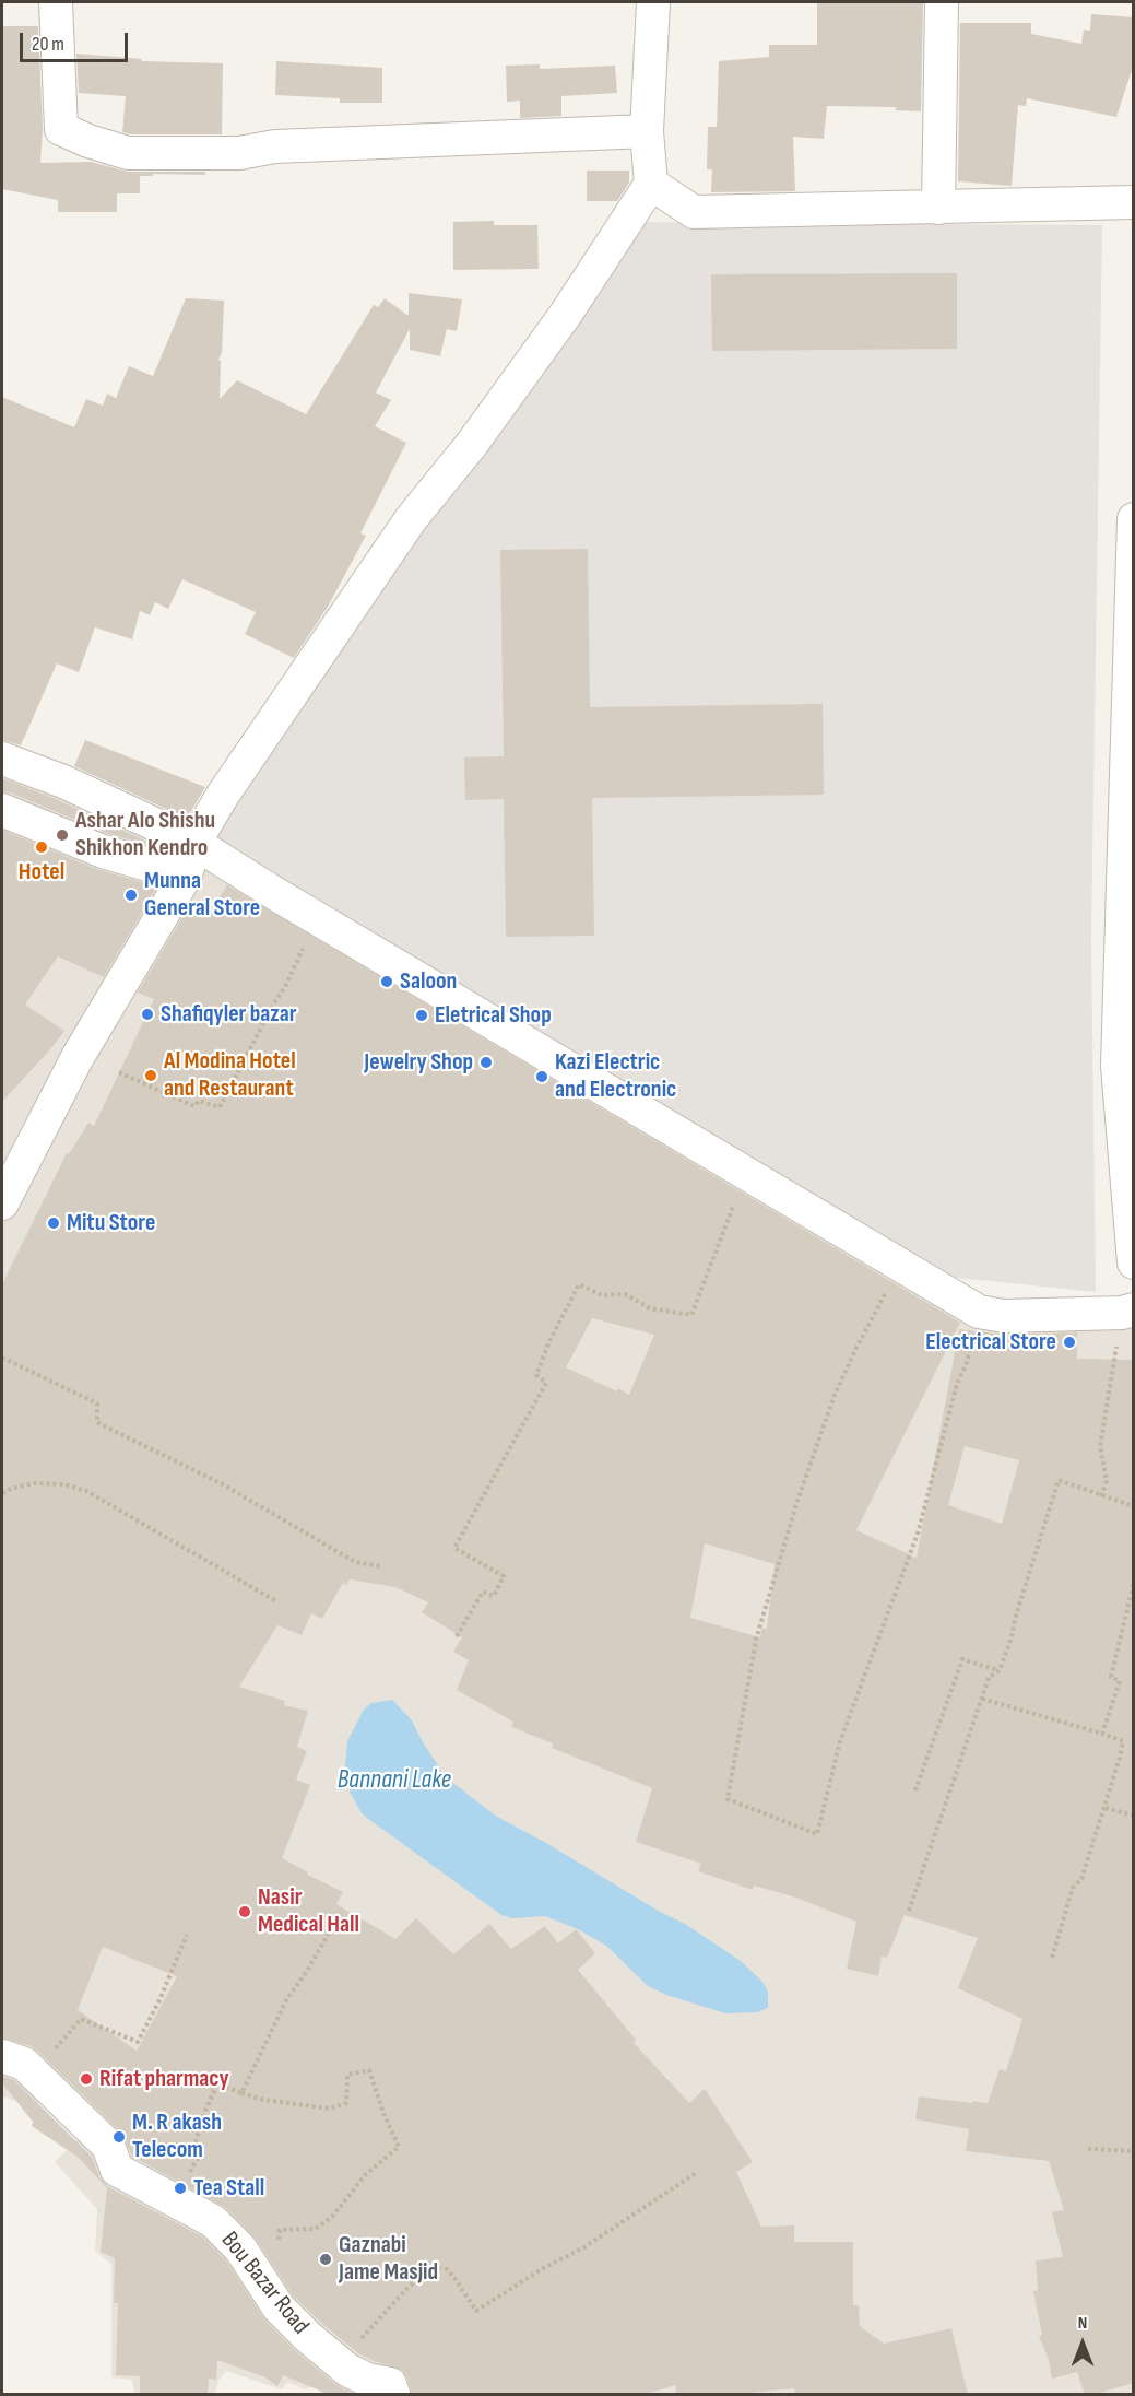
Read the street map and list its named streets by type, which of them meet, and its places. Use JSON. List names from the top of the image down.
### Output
{
  "streets": {
    "street": ["Bou Bazar Road"]
  },
  "water": ["Bannani Lake"],
  "places": [
    "Ashar Alo Shishu Shikhon Kendro",
    "Hotel",
    "Munna General Store",
    "Saloon",
    "Shafiqyler bazar",
    "Eletrical Shop",
    "Jewelry Shop",
    "Al Modina Hotel and Restaurant",
    "Kazi Electric and Electronic",
    "Mitu Store",
    "Electrical Store",
    "Nasir Medical Hall",
    "Rifat pharmacy",
    "M. R akash Telecom",
    "Tea Stall",
    "Gaznabi Jame Masjid"
  ],
  "scale_bar": "20 m",
  "north": "top"
}
